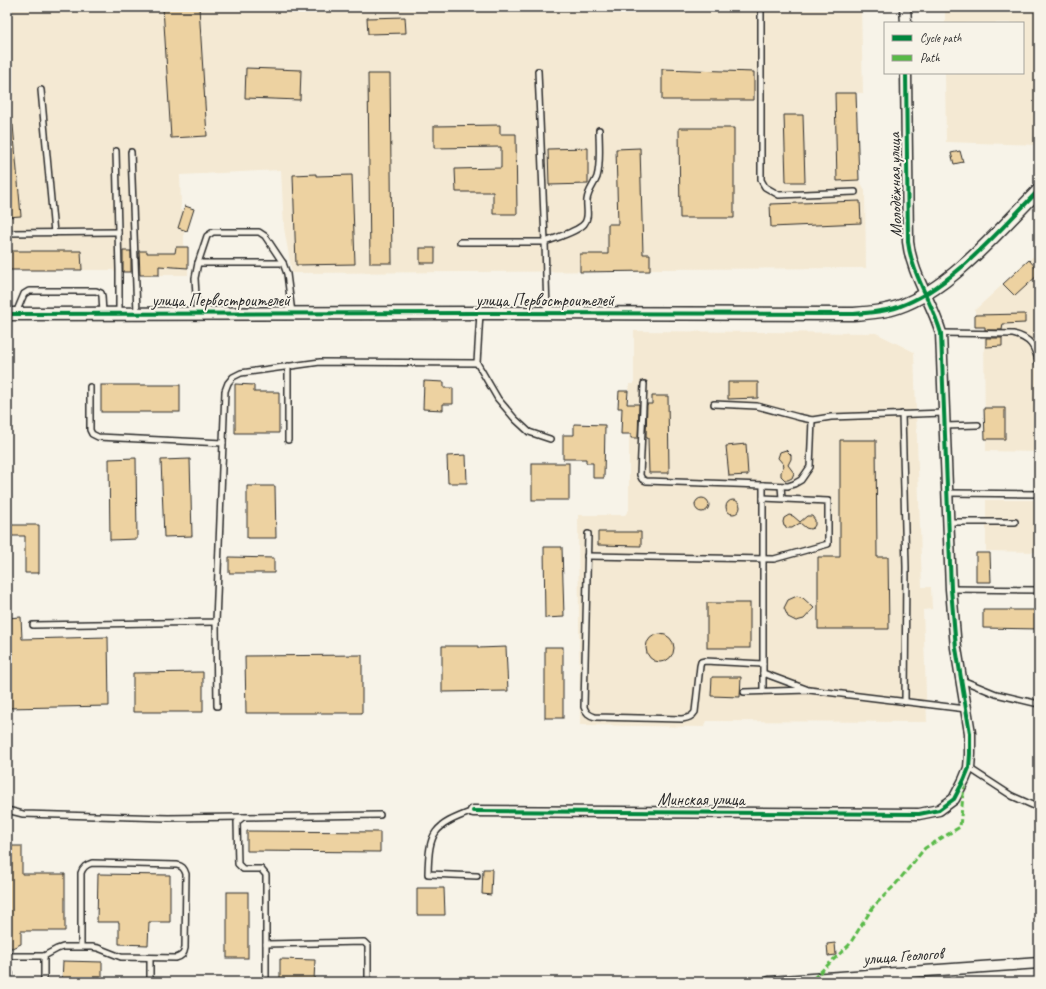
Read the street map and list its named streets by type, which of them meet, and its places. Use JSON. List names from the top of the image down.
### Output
{
  "streets": {
    "street": [
      "Молодёжная улица",
      "улица Первостроителей",
      "Минская улица",
      "улица Геологов"
    ]
  },
  "crossings": [
    ["Молодёжная улица", "улица Первостроителей"],
    ["Молодёжная улица", "Минская улица"]
  ],
  "legend": ["Cycle path", "Path"]
}
